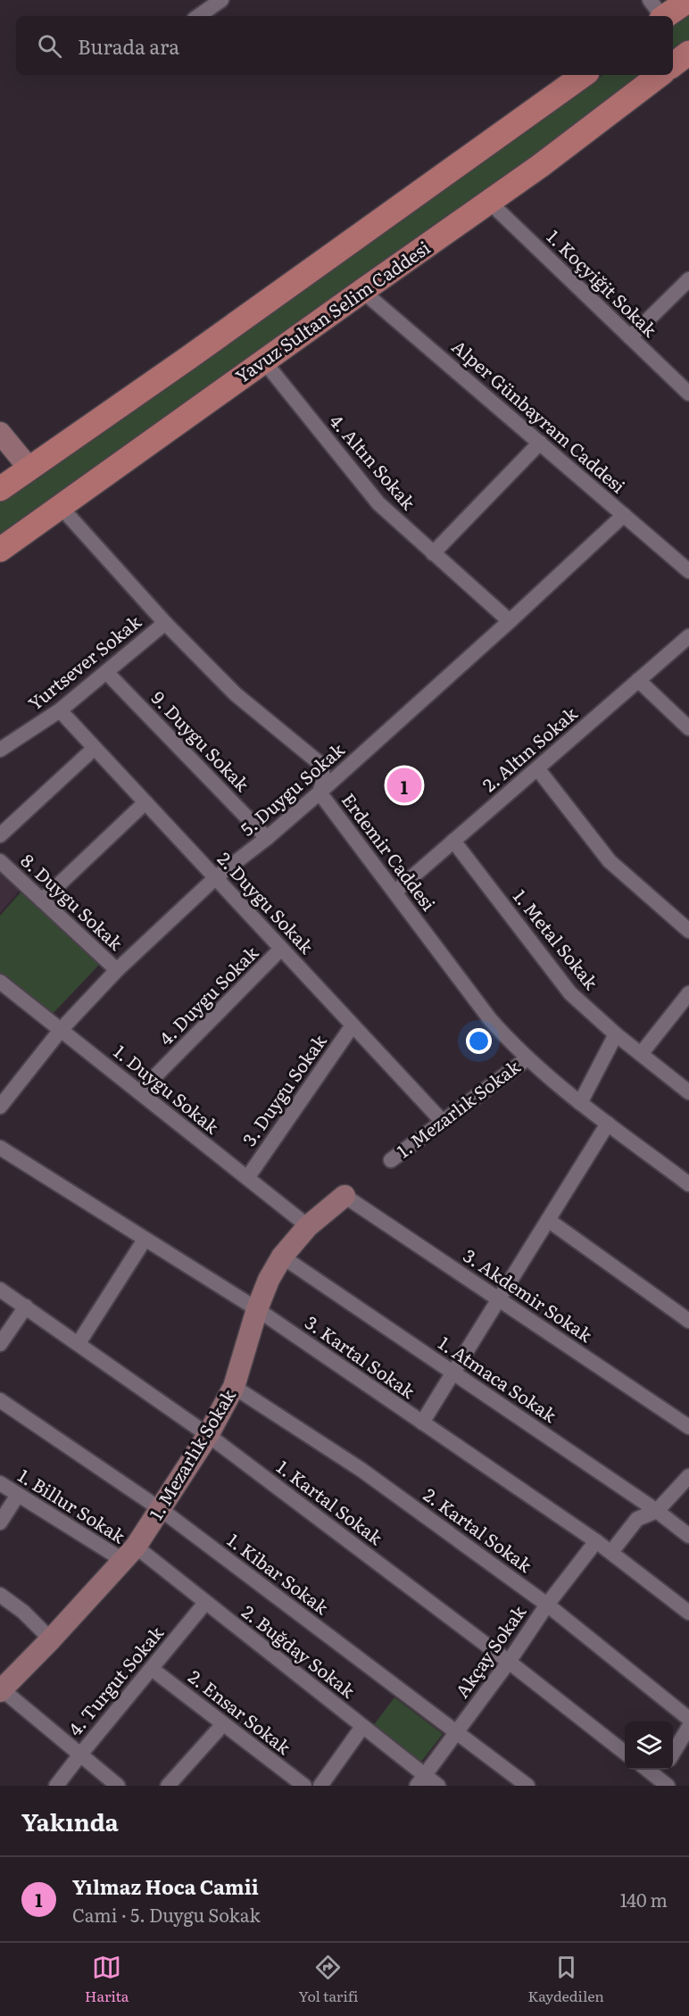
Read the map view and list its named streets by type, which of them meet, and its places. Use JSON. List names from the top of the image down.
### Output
{
  "streets": {
    "main road": ["Yavuz Sultan Selim Caddesi"],
    "street": [
      "1. Koçyiğit Sokak",
      "Alper Günbayram Caddesi",
      "4. Altın Sokak",
      "Yurtsever Sokak",
      "9. Duygu Sokak",
      "2. Altın Sokak",
      "5. Duygu Sokak",
      "Erdemir Caddesi",
      "8. Duygu Sokak",
      "2. Duygu Sokak",
      "1. Metal Sokak",
      "4. Duygu Sokak",
      "1. Duygu Sokak",
      "3. Duygu Sokak",
      "1. Mezarlık Sokak",
      "3. Akdemir Sokak",
      "3. Kartal Sokak",
      "1. Atmaca Sokak",
      "1. Kartal Sokak",
      "1. Billur Sokak",
      "2. Kartal Sokak",
      "1. Kibar Sokak",
      "2. Buğday Sokak",
      "Akçay Sokak",
      "4. Turgut Sokak",
      "2. Ensar Sokak"
    ]
  },
  "crossings": [
    ["1. Koçyiğit Sokak", "Yavuz Sultan Selim Caddesi"],
    ["Yavuz Sultan Selim Caddesi", "Alper Günbayram Caddesi"],
    ["Yavuz Sultan Selim Caddesi", "4. Altın Sokak"],
    ["Yavuz Sultan Selim Caddesi", "Erdemir Caddesi"],
    ["Alper Günbayram Caddesi", "5. Duygu Sokak"],
    ["4. Altın Sokak", "5. Duygu Sokak"],
    ["Yurtsever Sokak", "9. Duygu Sokak"],
    ["Yurtsever Sokak", "Erdemir Caddesi"],
    ["Yurtsever Sokak", "2. Duygu Sokak"],
    ["9. Duygu Sokak", "5. Duygu Sokak"],
    ["2. Altın Sokak", "Erdemir Caddesi"],
    ["2. Altın Sokak", "1. Metal Sokak"],
    ["5. Duygu Sokak", "Erdemir Caddesi"],
    ["5. Duygu Sokak", "8. Duygu Sokak"],
    ["5. Duygu Sokak", "2. Duygu Sokak"],
    ["5. Duygu Sokak", "1. Duygu Sokak"],
    ["Erdemir Caddesi", "1. Mezarlık Sokak"],
    ["2. Duygu Sokak", "4. Duygu Sokak"],
    ["2. Duygu Sokak", "3. Duygu Sokak"],
    ["2. Duygu Sokak", "1. Mezarlık Sokak"],
    ["4. Duygu Sokak", "1. Duygu Sokak"],
    ["1. Duygu Sokak", "3. Duygu Sokak"],
    ["1. Duygu Sokak", "1. Mezarlık Sokak"],
    ["1. Mezarlık Sokak", "3. Akdemir Sokak"],
    ["1. Mezarlık Sokak", "3. Kartal Sokak"],
    ["1. Mezarlık Sokak", "1. Atmaca Sokak"],
    ["1. Mezarlık Sokak", "1. Kartal Sokak"],
    ["1. Mezarlık Sokak", "1. Billur Sokak"],
    ["1. Mezarlık Sokak", "2. Kartal Sokak"],
    ["1. Mezarlık Sokak", "1. Kibar Sokak"],
    ["1. Mezarlık Sokak", "2. Buğday Sokak"],
    ["3. Kartal Sokak", "Akçay Sokak"],
    ["1. Kartal Sokak", "Akçay Sokak"],
    ["1. Billur Sokak", "2. Buğday Sokak"],
    ["2. Kartal Sokak", "Akçay Sokak"],
    ["1. Kibar Sokak", "Akçay Sokak"],
    ["2. Buğday Sokak", "Akçay Sokak"],
    ["2. Buğday Sokak", "4. Turgut Sokak"],
    ["4. Turgut Sokak", "2. Ensar Sokak"]
  ],
  "page": {
    "search": "Burada ara",
    "pins": "1",
    "heading": "Yakında",
    "list": [
      {
        "mark": "1",
        "name": "Yılmaz Hoca Camii",
        "note": "Cami · 5. Duygu Sokak",
        "value": "140 m"
      }
    ],
    "nav": ["Harita", "Yol tarifi", "Kaydedilen"]
  }
}
